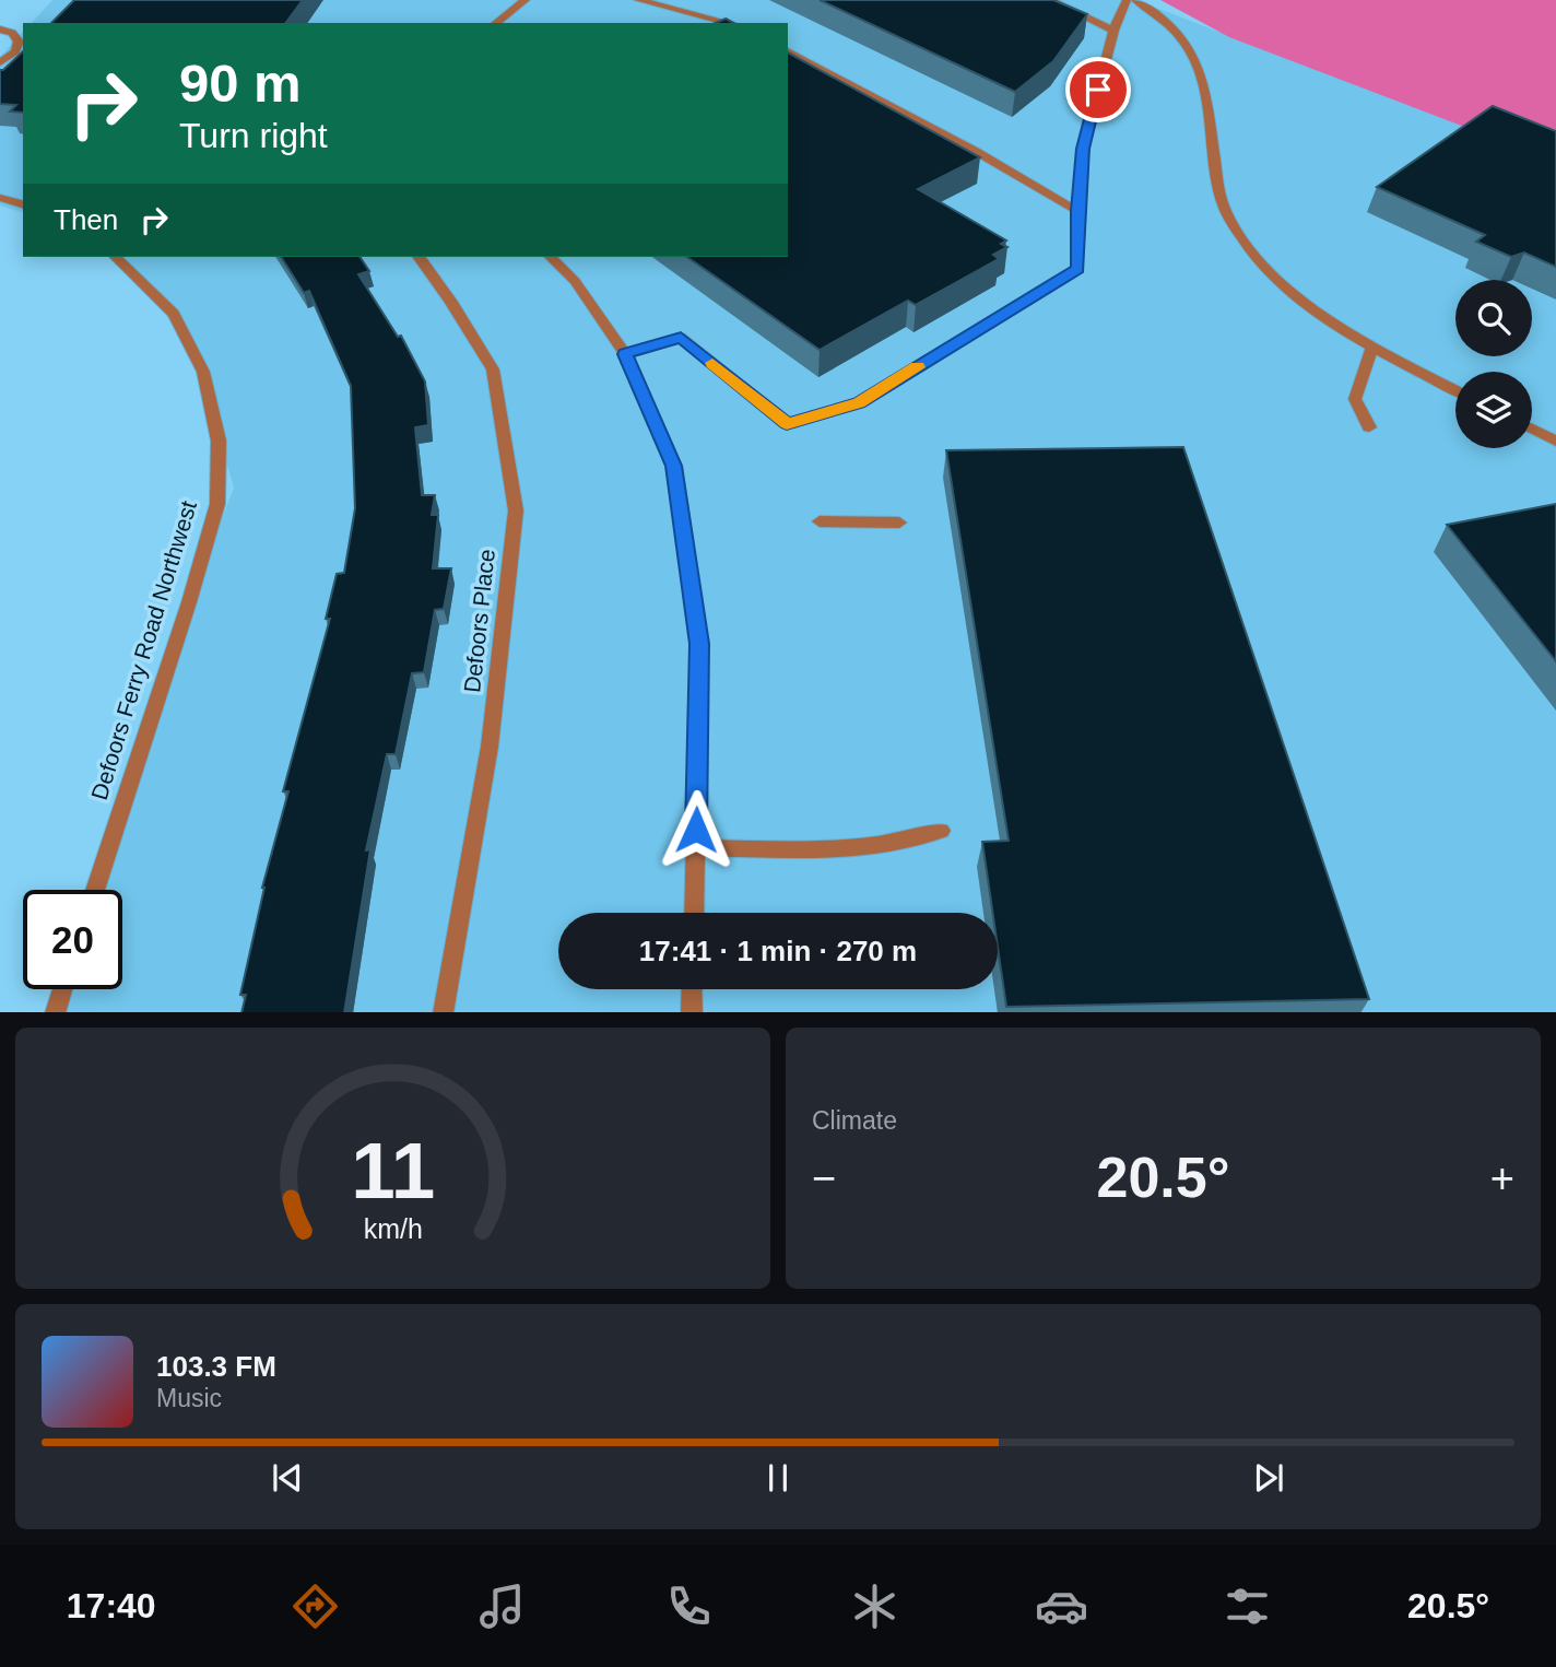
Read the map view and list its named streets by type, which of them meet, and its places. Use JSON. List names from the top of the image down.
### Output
{
  "streets": {
    "street": ["Defoors Place", "Defoors Ferry Road Northwest"]
  },
  "page": {
    "turn": ["90 m", "Turn right"],
    "then": "Then",
    "limit": "20",
    "trip": "17:41 · 1 min · 270 m",
    "tile": "Climate",
    "heat": ["−", "20.5°", "+"],
    "song": ["103.3 FM", "Music"],
    "tabs": ["17:40", "20.5°"],
    "gauge": ["11", "km/h"]
  }
}
